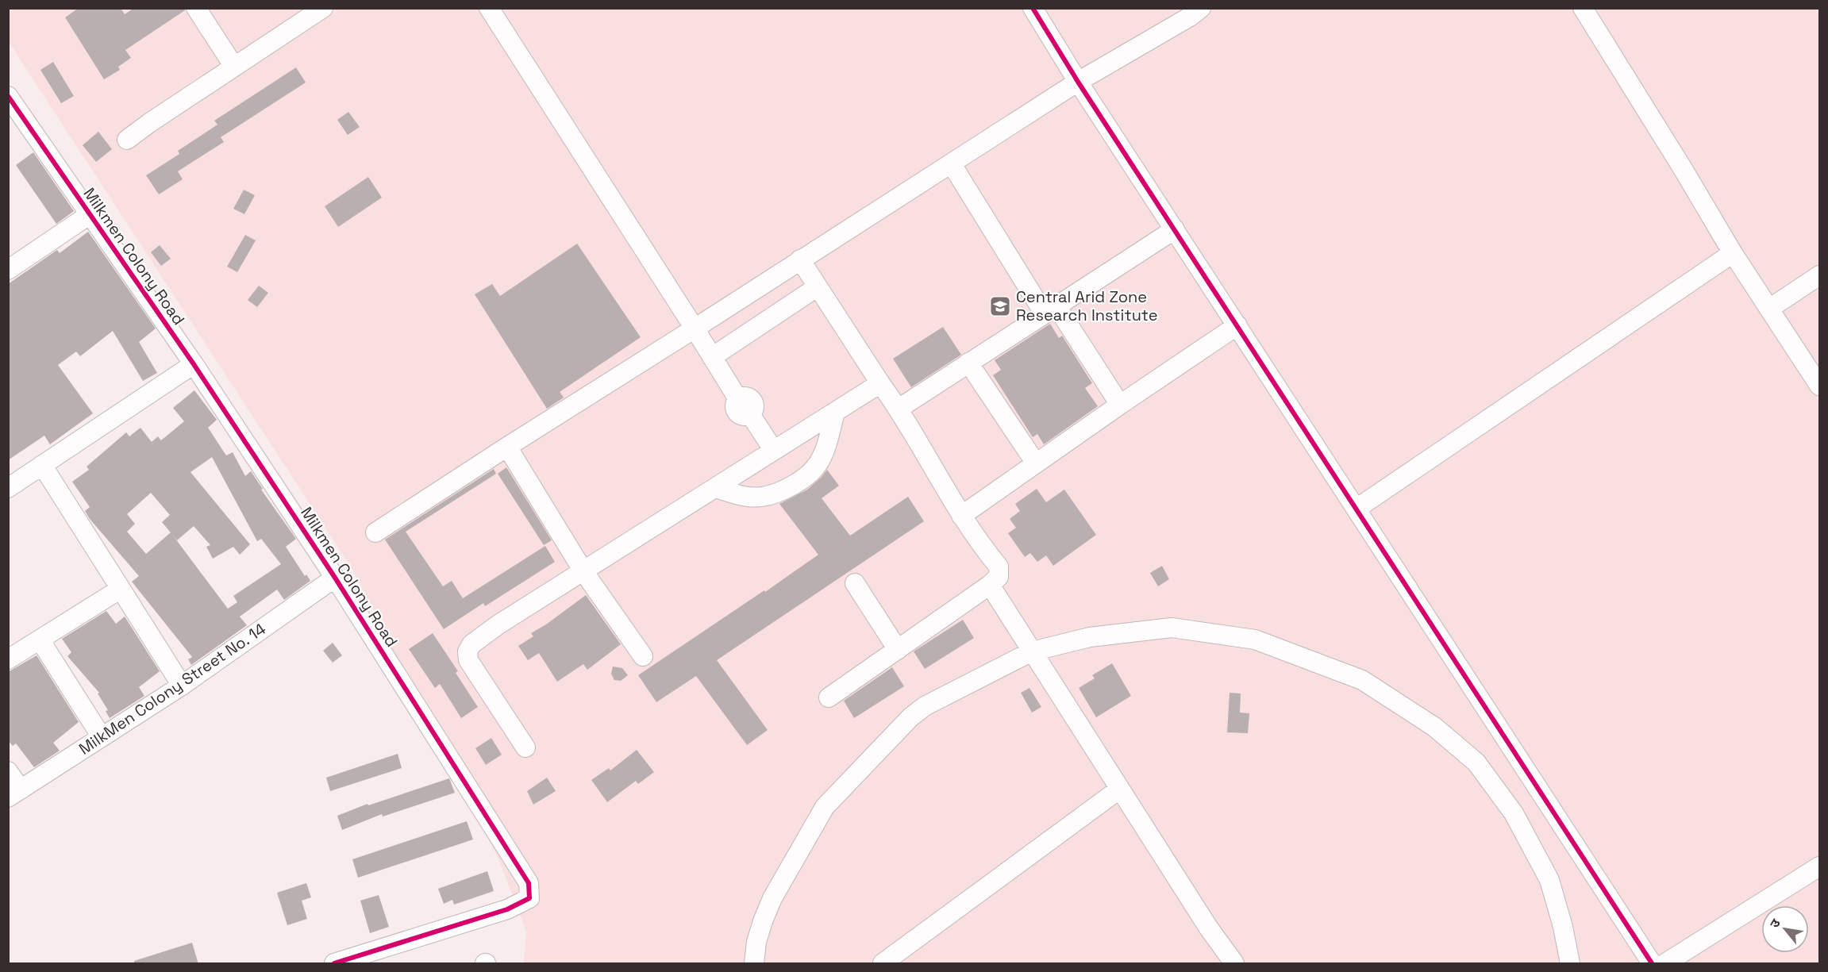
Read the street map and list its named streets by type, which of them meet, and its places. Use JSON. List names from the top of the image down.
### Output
{
  "streets": {
    "street": ["Milkmen Colony Road", "MilkMen Colony Street No. 14"]
  },
  "crossings": [
    ["Milkmen Colony Road", "MilkMen Colony Street No. 14"]
  ],
  "places": {
    "school or university": ["Central Arid Zone Research Institute"]
  },
  "north": "top left"
}
